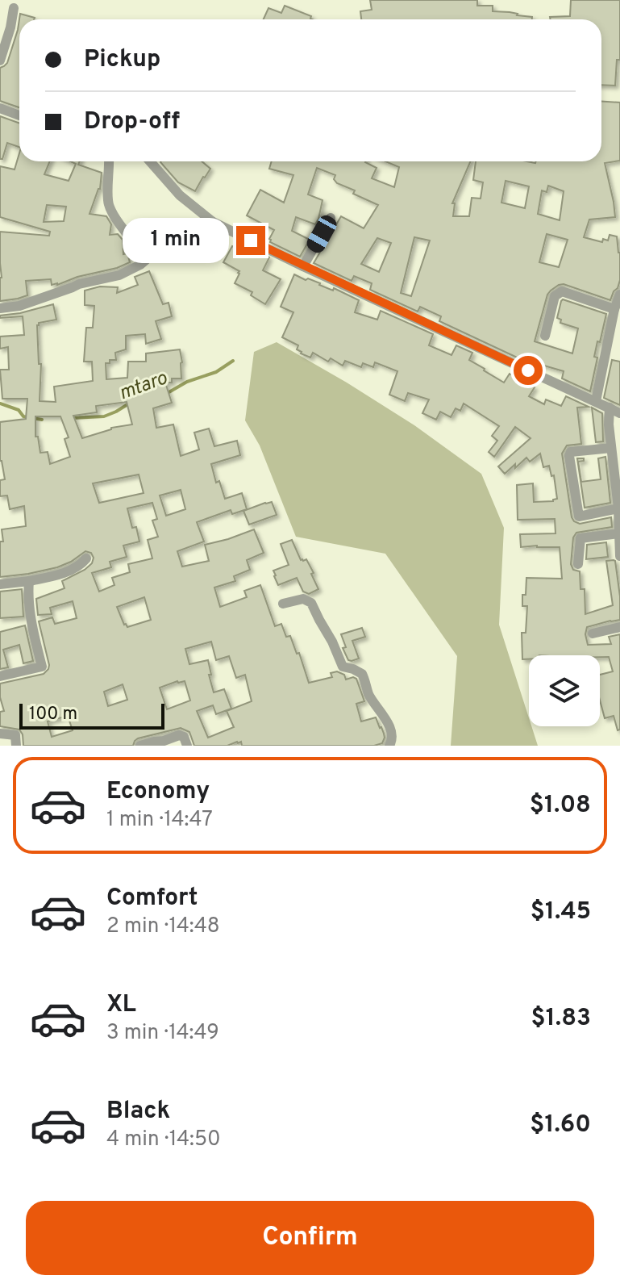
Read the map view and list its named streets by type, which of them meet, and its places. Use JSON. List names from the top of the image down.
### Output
{
  "water": ["mtaro"],
  "scale_bar": "100 m",
  "page": {
    "banner": ["Pickup", "Drop-off"],
    "bubble": "1 min",
    "scale": "100 m",
    "list": [
      {
        "name": "Economy",
        "note": "1 min · 14:47",
        "value": "$1.08"
      },
      {
        "name": "Comfort",
        "note": "2 min · 14:48",
        "value": "$1.45"
      },
      {
        "name": "XL",
        "note": "3 min · 14:49",
        "value": "$1.83"
      },
      {
        "name": "Black",
        "note": "4 min · 14:50",
        "value": "$1.60"
      }
    ],
    "buttons": "Confirm"
  }
}
